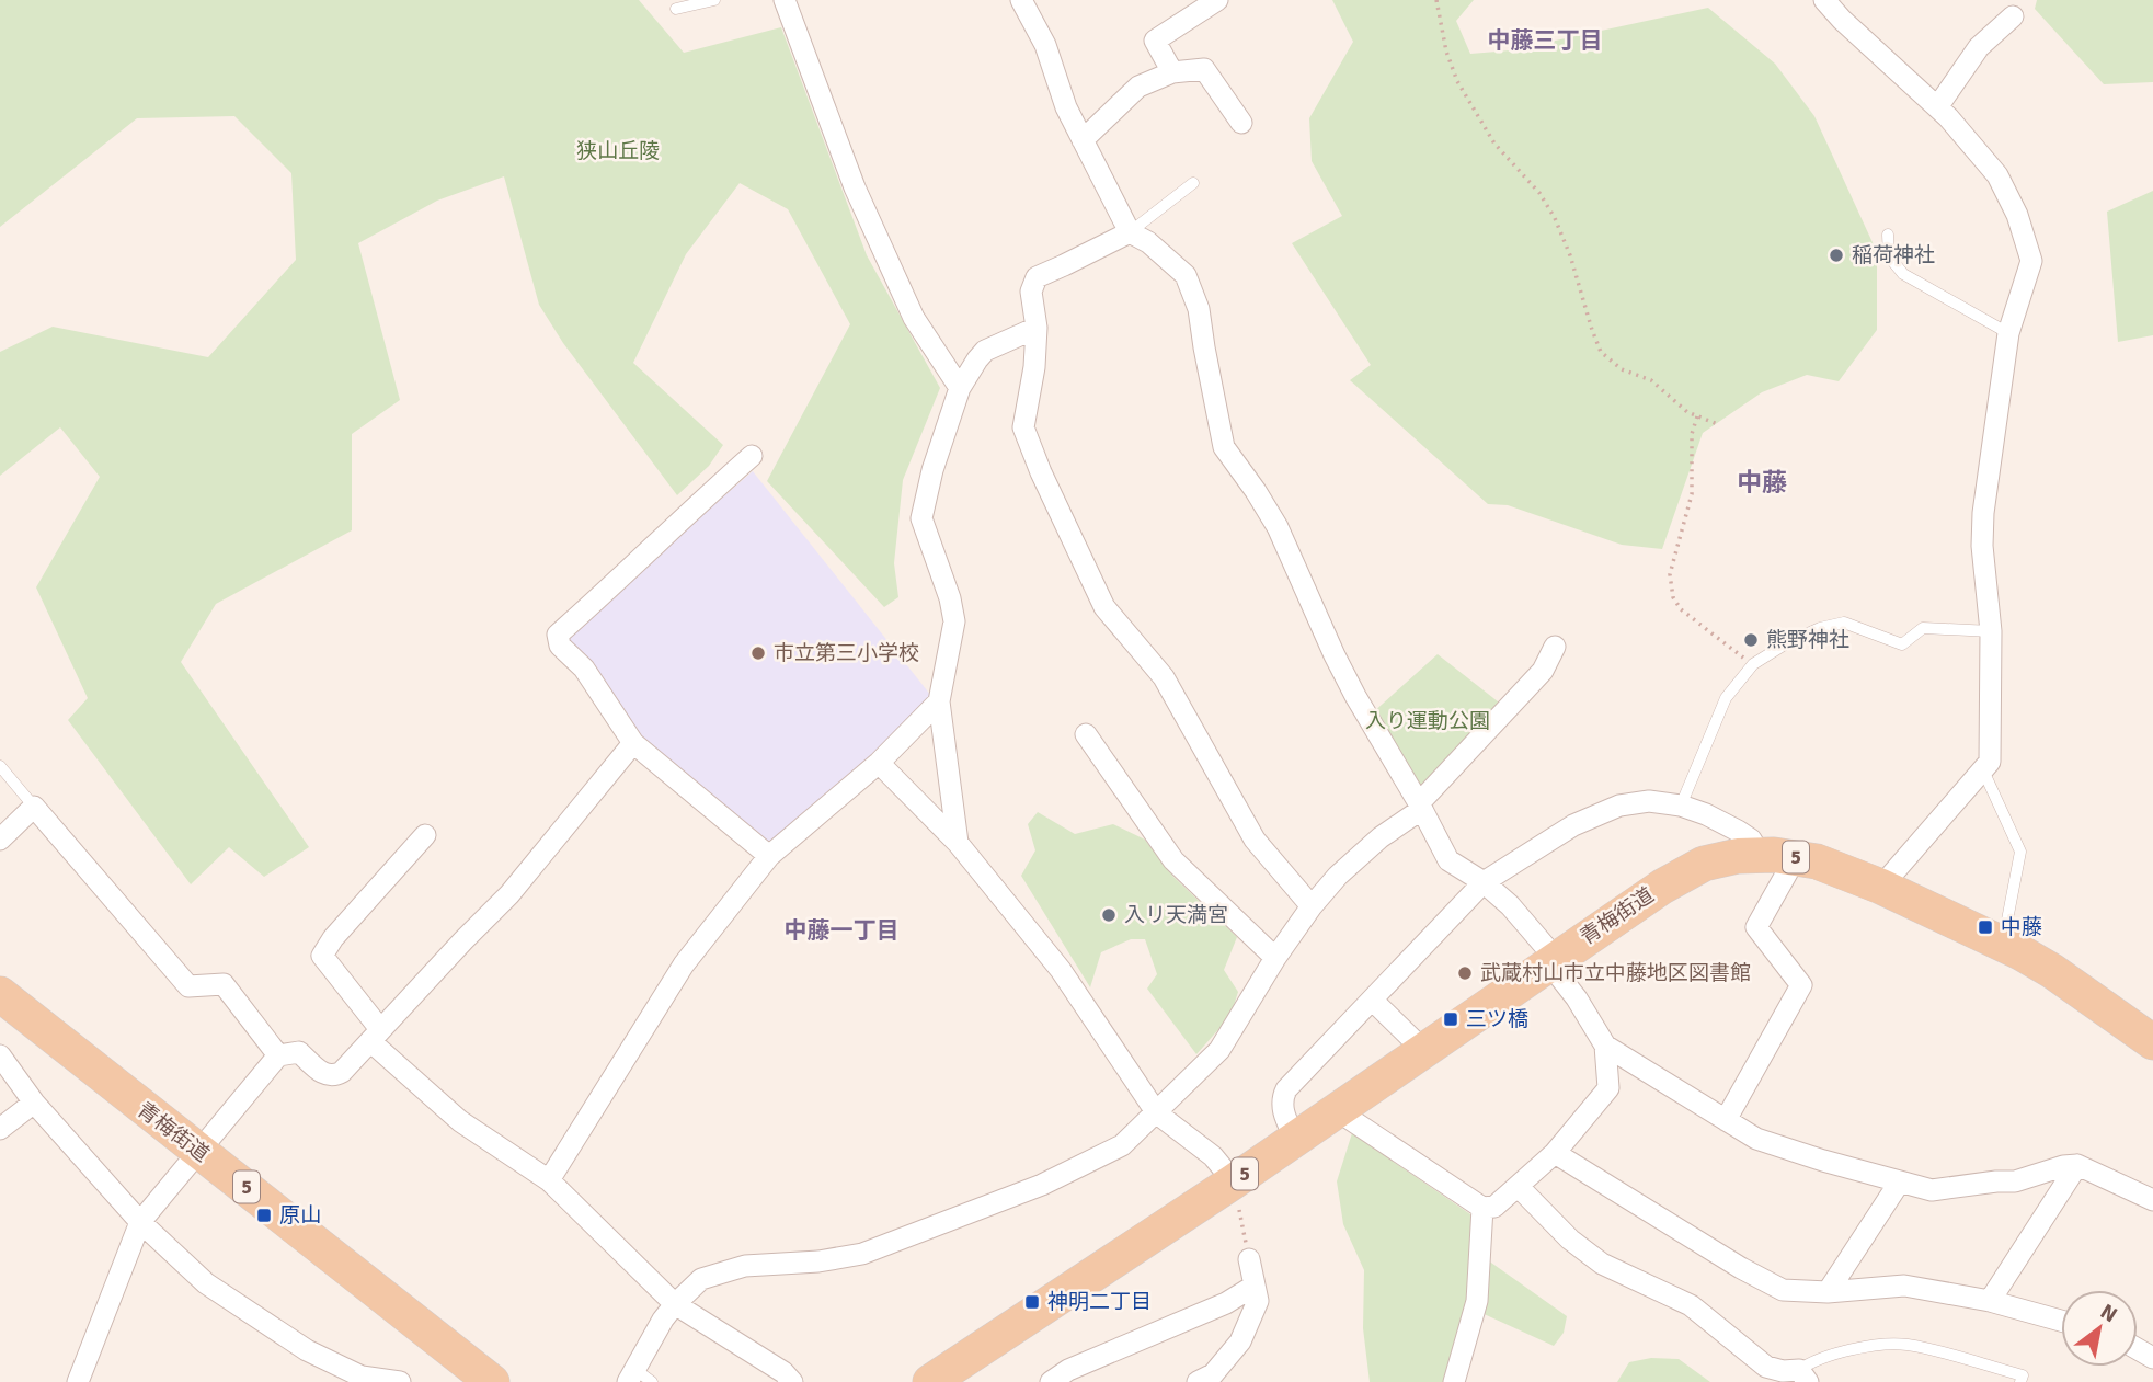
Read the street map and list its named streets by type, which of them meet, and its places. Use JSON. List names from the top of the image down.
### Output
{
  "streets": {
    "main road": ["5", "青梅街道"]
  },
  "districts": ["中藤三丁目", "中藤", "中藤一丁目"],
  "parks": ["狭山丘陵", "入り運動公園"],
  "places": {
    "other": [
      "稲荷神社",
      "熊野神社",
      "市立第三小学校",
      "入リ天満宮",
      "武蔵村山市立中藤地区図書館"
    ],
    "transit": [
      "中藤",
      "三ツ橋",
      "原山",
      "神明二丁目"
    ]
  },
  "north": "top right"
}
